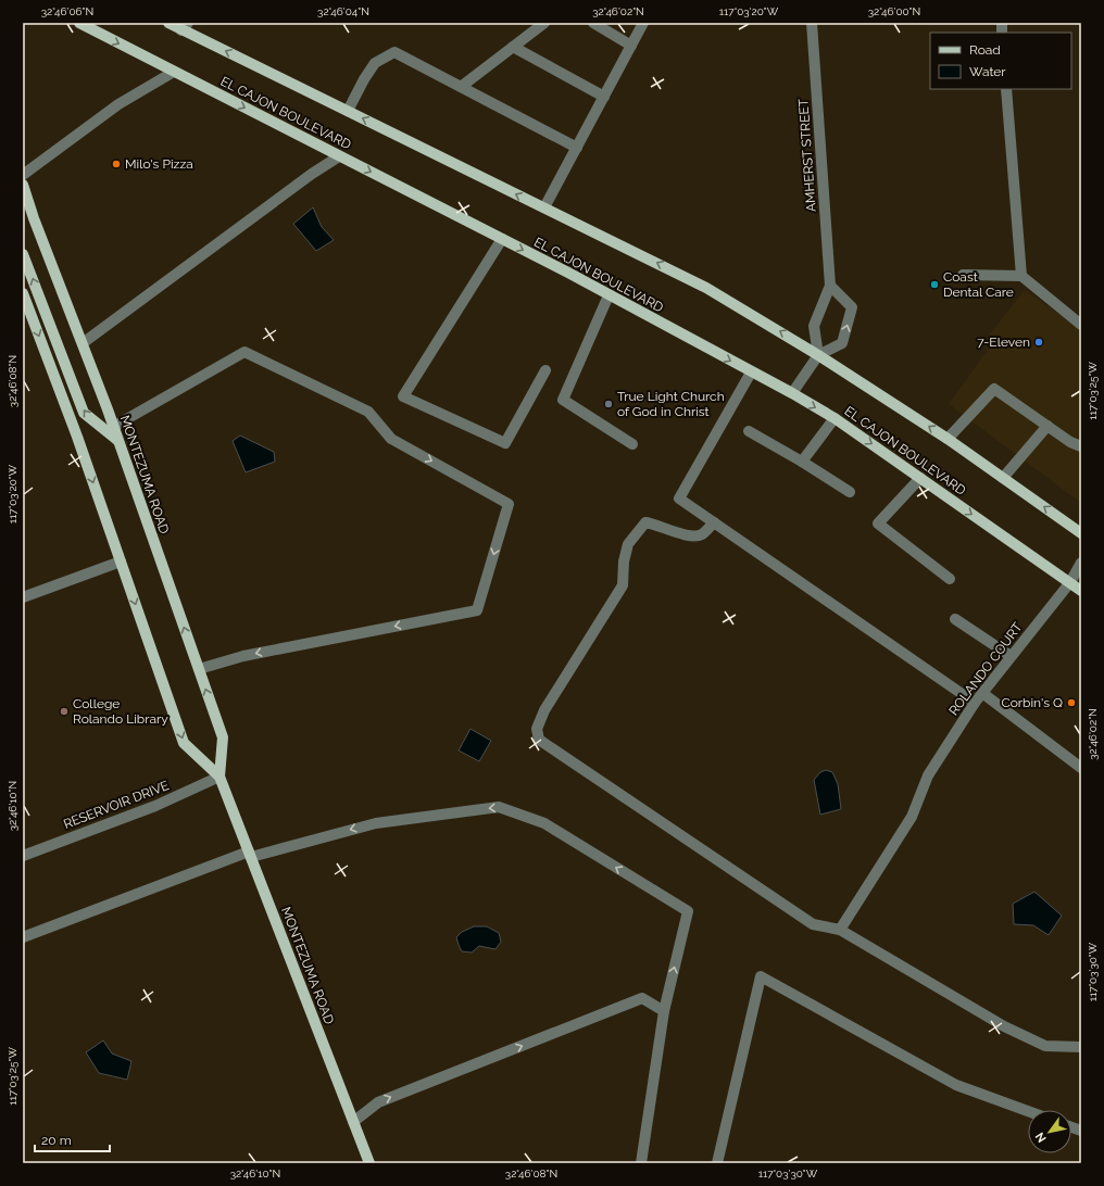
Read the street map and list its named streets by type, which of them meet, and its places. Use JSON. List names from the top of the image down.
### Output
{
  "streets": {
    "main road": ["EL CAJON BOULEVARD", "MONTEZUMA ROAD"],
    "street": ["AMHERST STREET", "ROLANDO COURT", "RESERVOIR DRIVE"]
  },
  "crossings": [
    ["EL CAJON BOULEVARD", "ROLANDO COURT"],
    ["MONTEZUMA ROAD", "RESERVOIR DRIVE"]
  ],
  "places": [
    "Milo's Pizza",
    "Coast Dental Care",
    "7-Eleven",
    "True Light Church of God in Christ",
    "Corbin's Q",
    "College Rolando Library"
  ],
  "legend": ["Road", "Water"],
  "scale_bar": "20 m",
  "north": "bottom left",
  "coordinates": [
    "32°46'06\"N",
    "32°46'04\"N",
    "32°46'02\"N",
    "117°03'20\"W",
    "32°46'00\"N",
    "32°46'08\"N",
    "117°03'25\"W",
    "32°46'10\"N",
    "117°03'30\"W"
  ]
}
